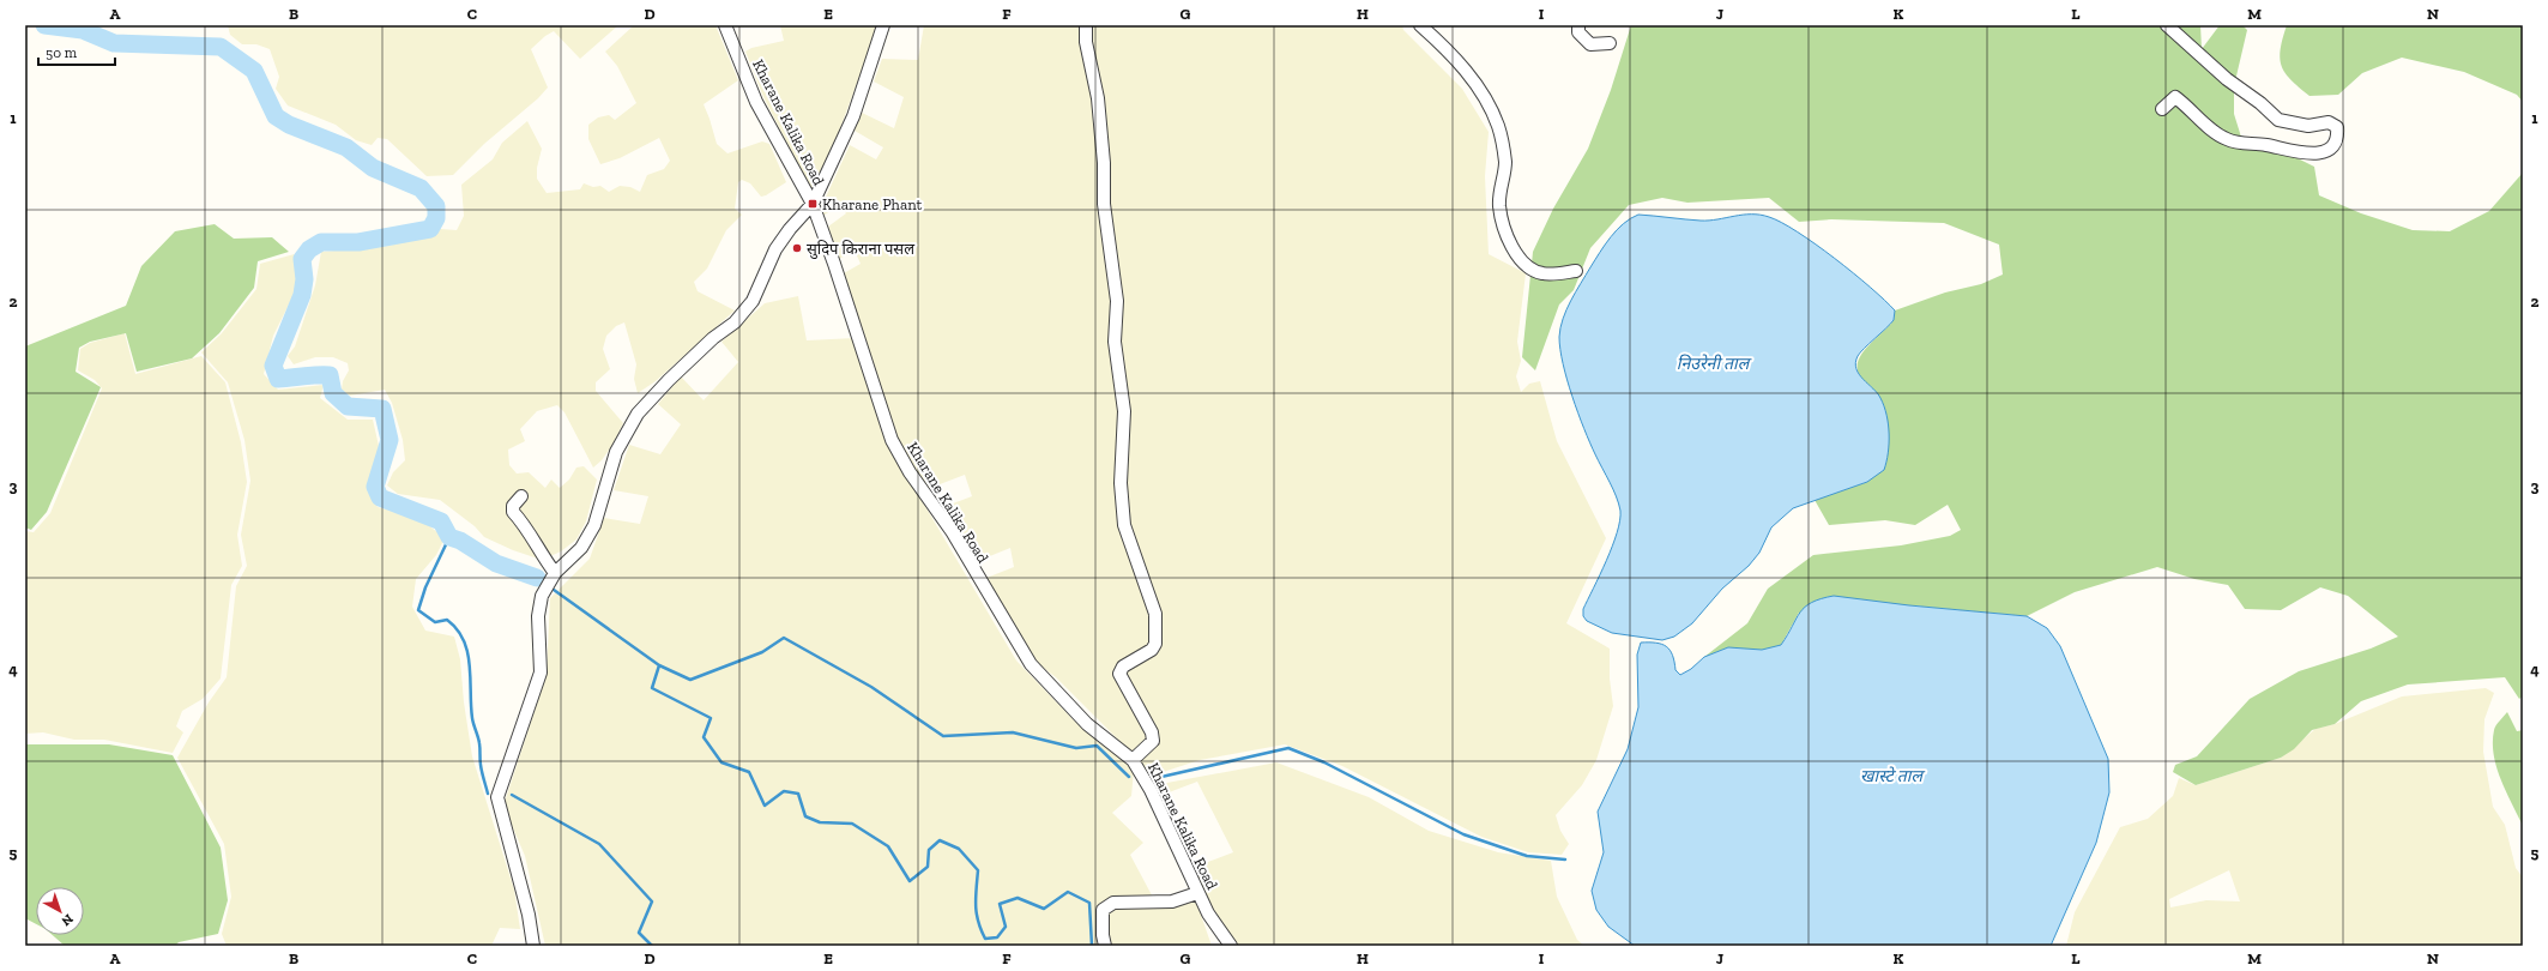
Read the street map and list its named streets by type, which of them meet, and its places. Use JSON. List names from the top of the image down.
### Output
{
  "streets": {
    "street": ["Kharane Kalika Road"]
  },
  "water": ["निउरेनी ताल", "खास्टे ताल"],
  "places": {
    "transit": ["Kharane Phant"],
    "other": ["सुदिप किराना पसल"]
  },
  "scale_bar": "50 m",
  "north": "bottom right",
  "grid": {
    "columns": [
      "A",
      "B",
      "C",
      "D",
      "E",
      "F",
      "G",
      "H",
      "I",
      "J",
      "K",
      "L",
      "M",
      "N"
    ],
    "rows": [
      "1",
      "2",
      "3",
      "4",
      "5"
    ]
  }
}
